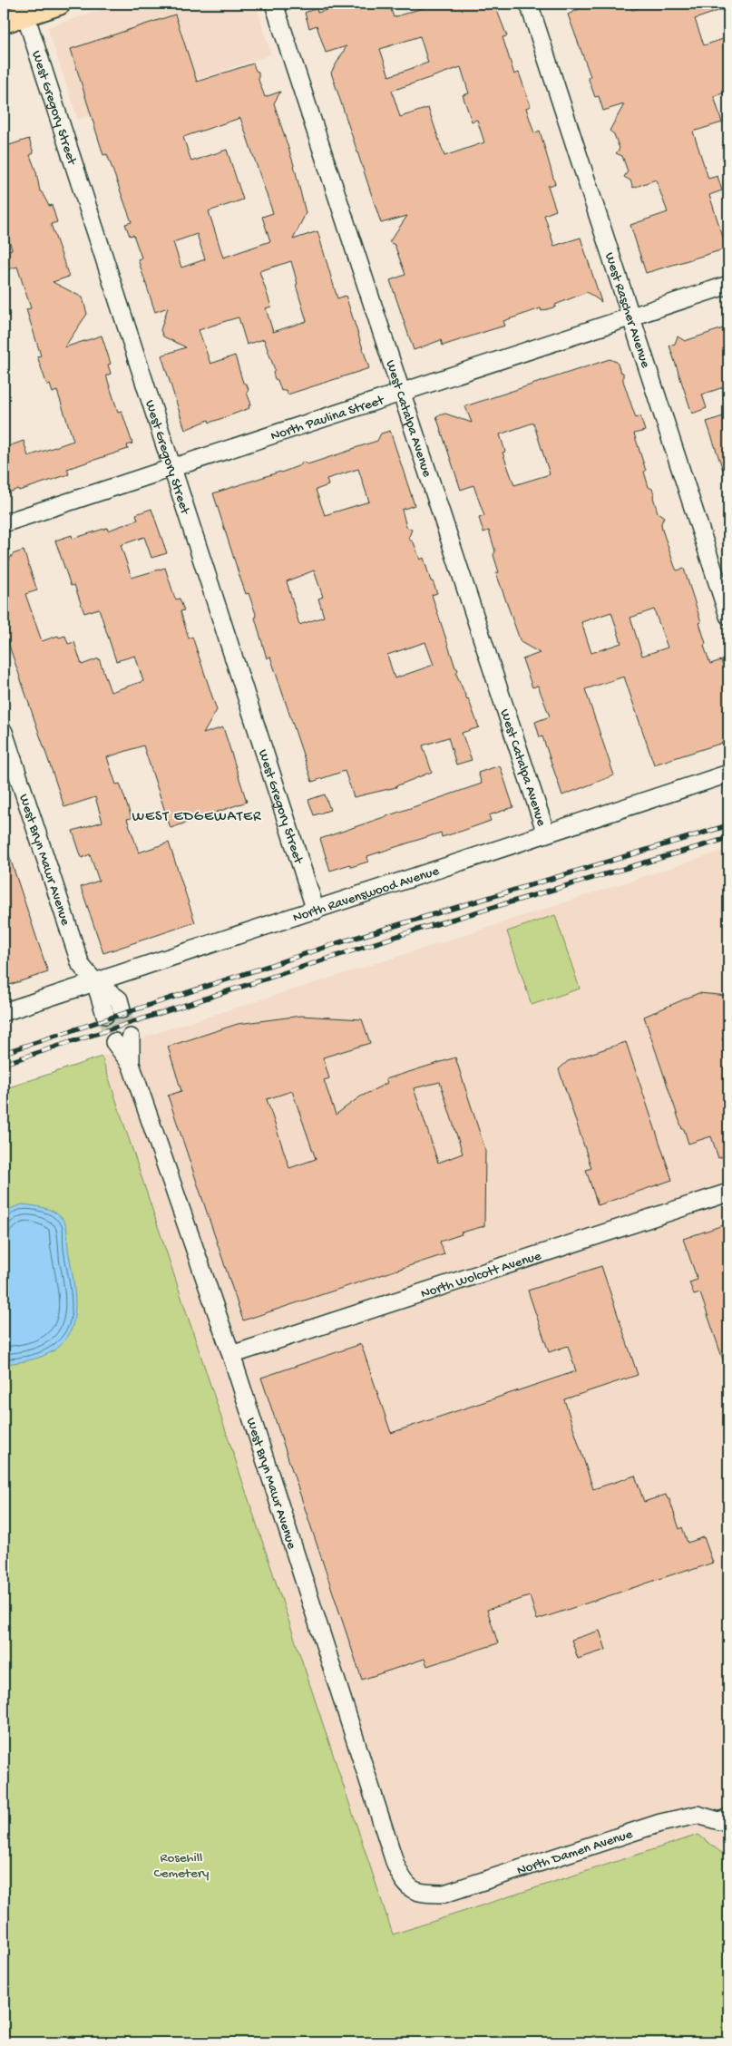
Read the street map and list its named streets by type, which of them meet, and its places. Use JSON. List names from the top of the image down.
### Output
{
  "streets": {
    "street": [
      "West Gregory Street",
      "West Rascher Avenue",
      "North Paulina Street",
      "West Catalpa Avenue",
      "West Bryn Mawr Avenue",
      "North Ravenswood Avenue",
      "North Wolcott Avenue",
      "North Damen Avenue"
    ]
  },
  "crossings": [
    ["West Gregory Street", "North Paulina Street"],
    ["West Gregory Street", "North Ravenswood Avenue"],
    ["West Rascher Avenue", "North Paulina Street"],
    ["North Paulina Street", "West Catalpa Avenue"],
    ["West Catalpa Avenue", "North Ravenswood Avenue"],
    ["West Bryn Mawr Avenue", "North Ravenswood Avenue"],
    ["West Bryn Mawr Avenue", "North Wolcott Avenue"],
    ["West Bryn Mawr Avenue", "North Damen Avenue"]
  ],
  "districts": ["WEST EDGEWATER"],
  "parks": ["Rosehill Cemetery"]
}
